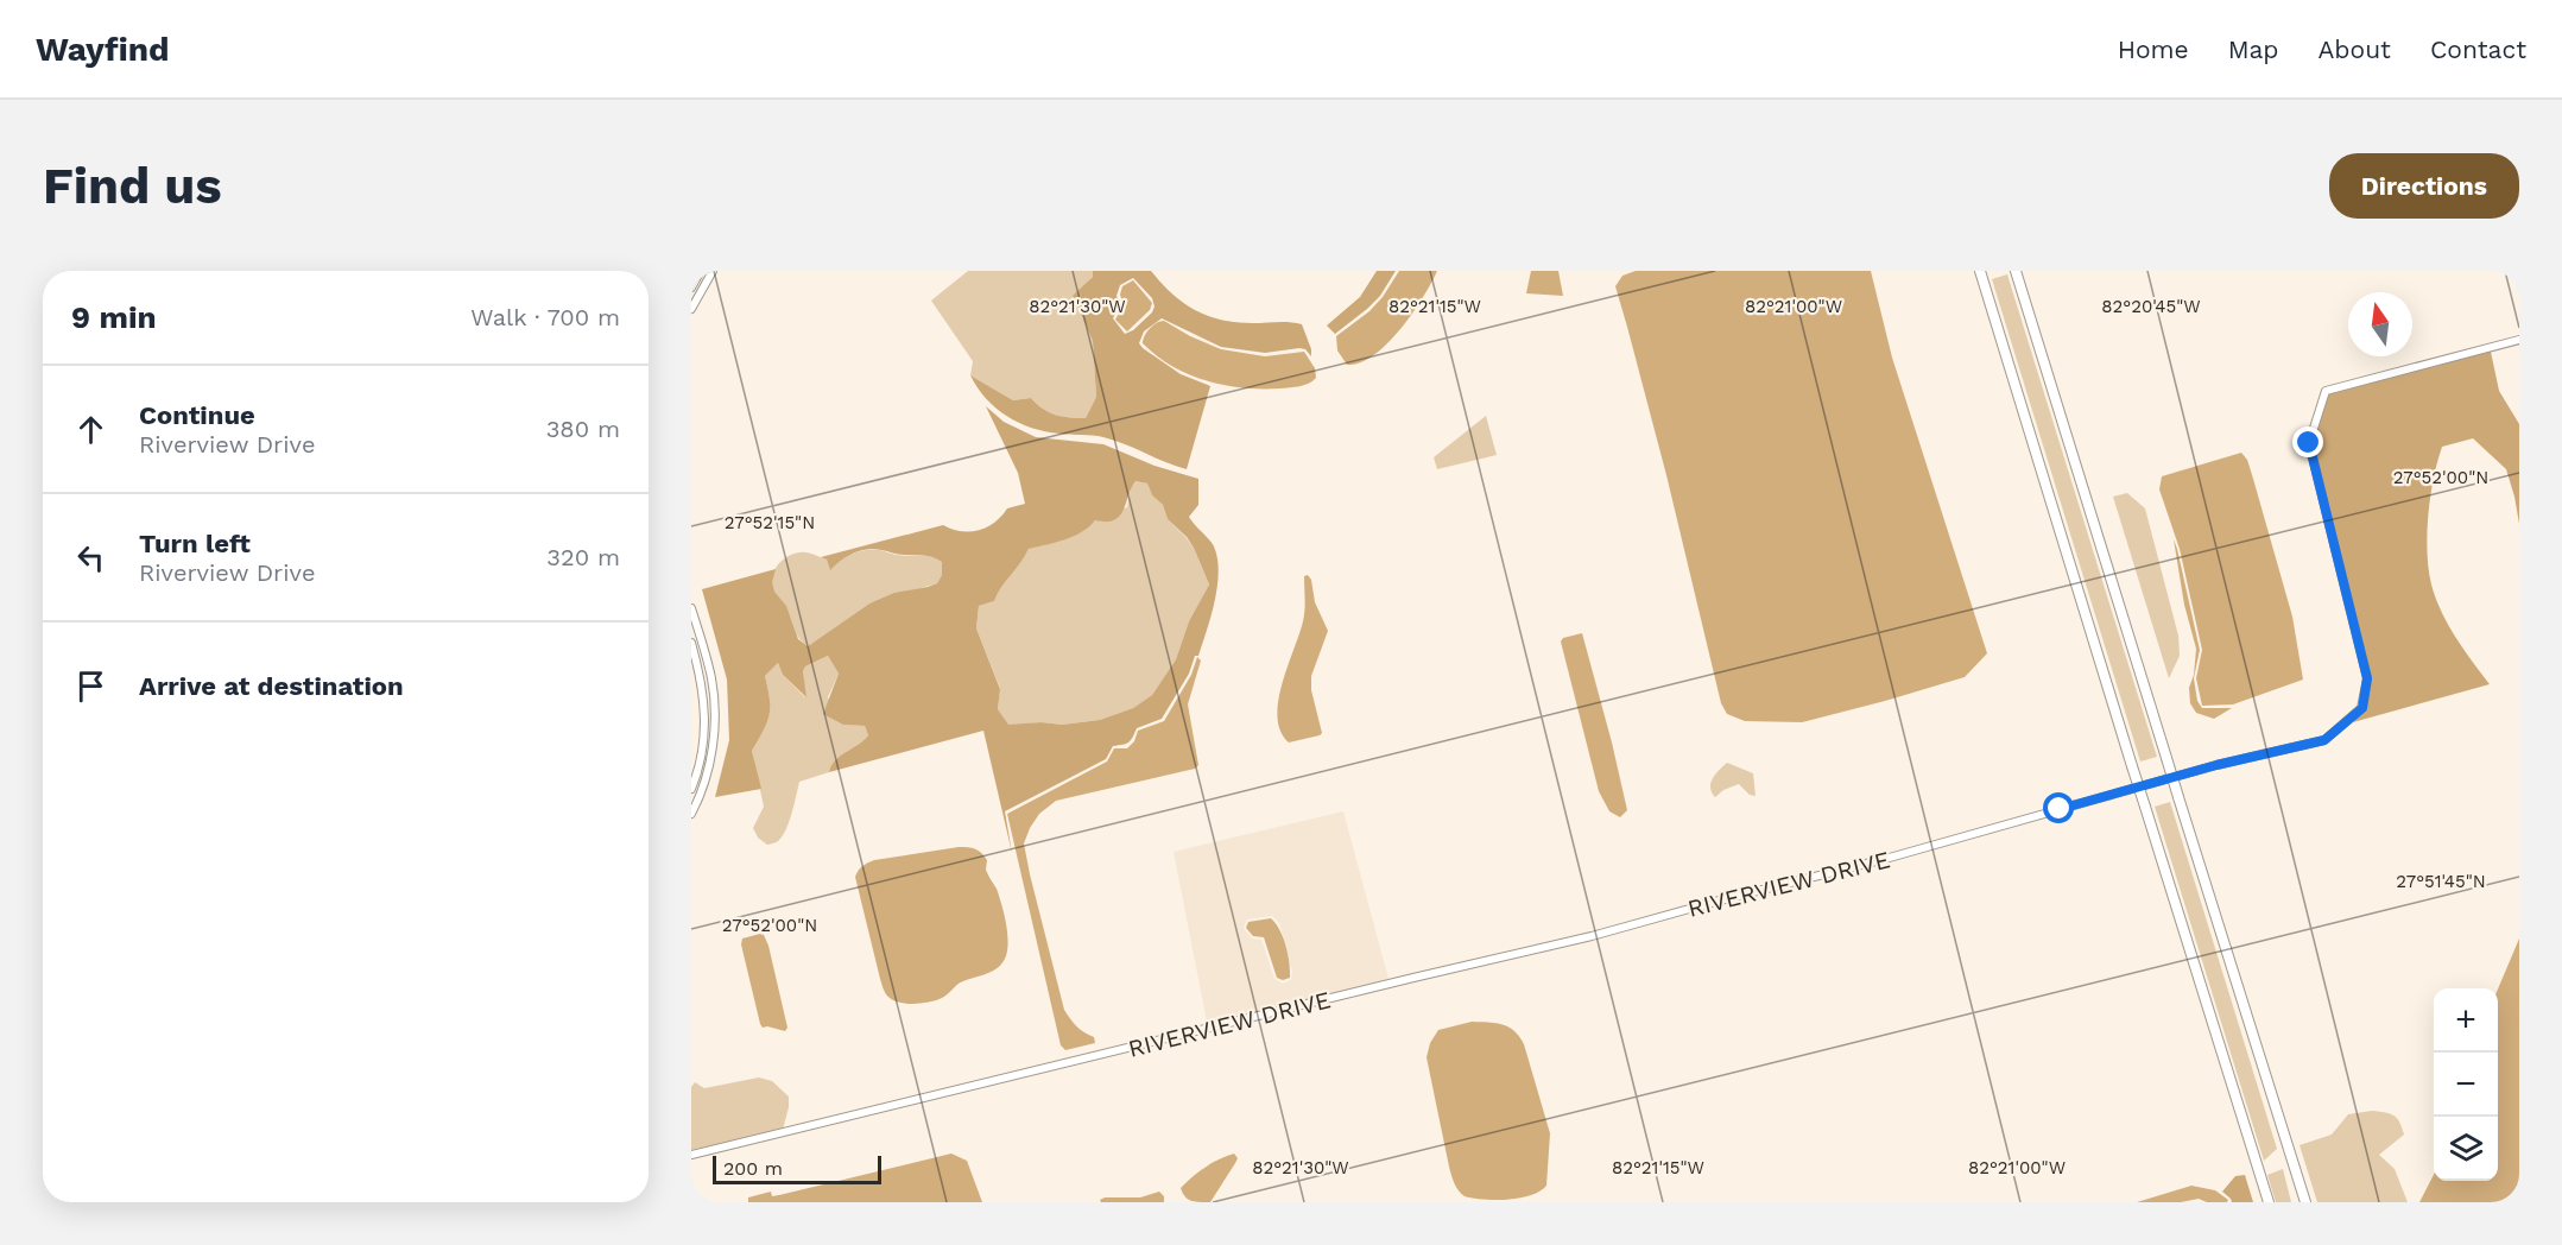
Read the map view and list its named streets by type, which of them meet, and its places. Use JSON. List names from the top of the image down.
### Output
{
  "streets": {
    "street": ["RIVERVIEW DRIVE"]
  },
  "scale_bar": "200 m",
  "north": "top",
  "page": {
    "header": "Wayfind",
    "nav": [
      "Home",
      "Map",
      "About",
      "Contact"
    ],
    "buttons": "Directions",
    "title": "Find us",
    "heading": ["9 min", "Walk · 700 m"],
    "list": [
      ["Continue", "Riverview Drive", "380 m"],
      ["Turn left", "Riverview Drive", "320 m"],
      "Arrive at destination"
    ],
    "map_buttons": ["+", "−"],
    "scale": "200 m"
  },
  "coordinates": [
    "82°21'30\"W",
    "82°21'15\"W",
    "82°20'45\"W",
    "82°21'00\"W",
    "27°52'00\"N",
    "27°52'15\"N",
    "27°51'45\"N"
  ]
}
